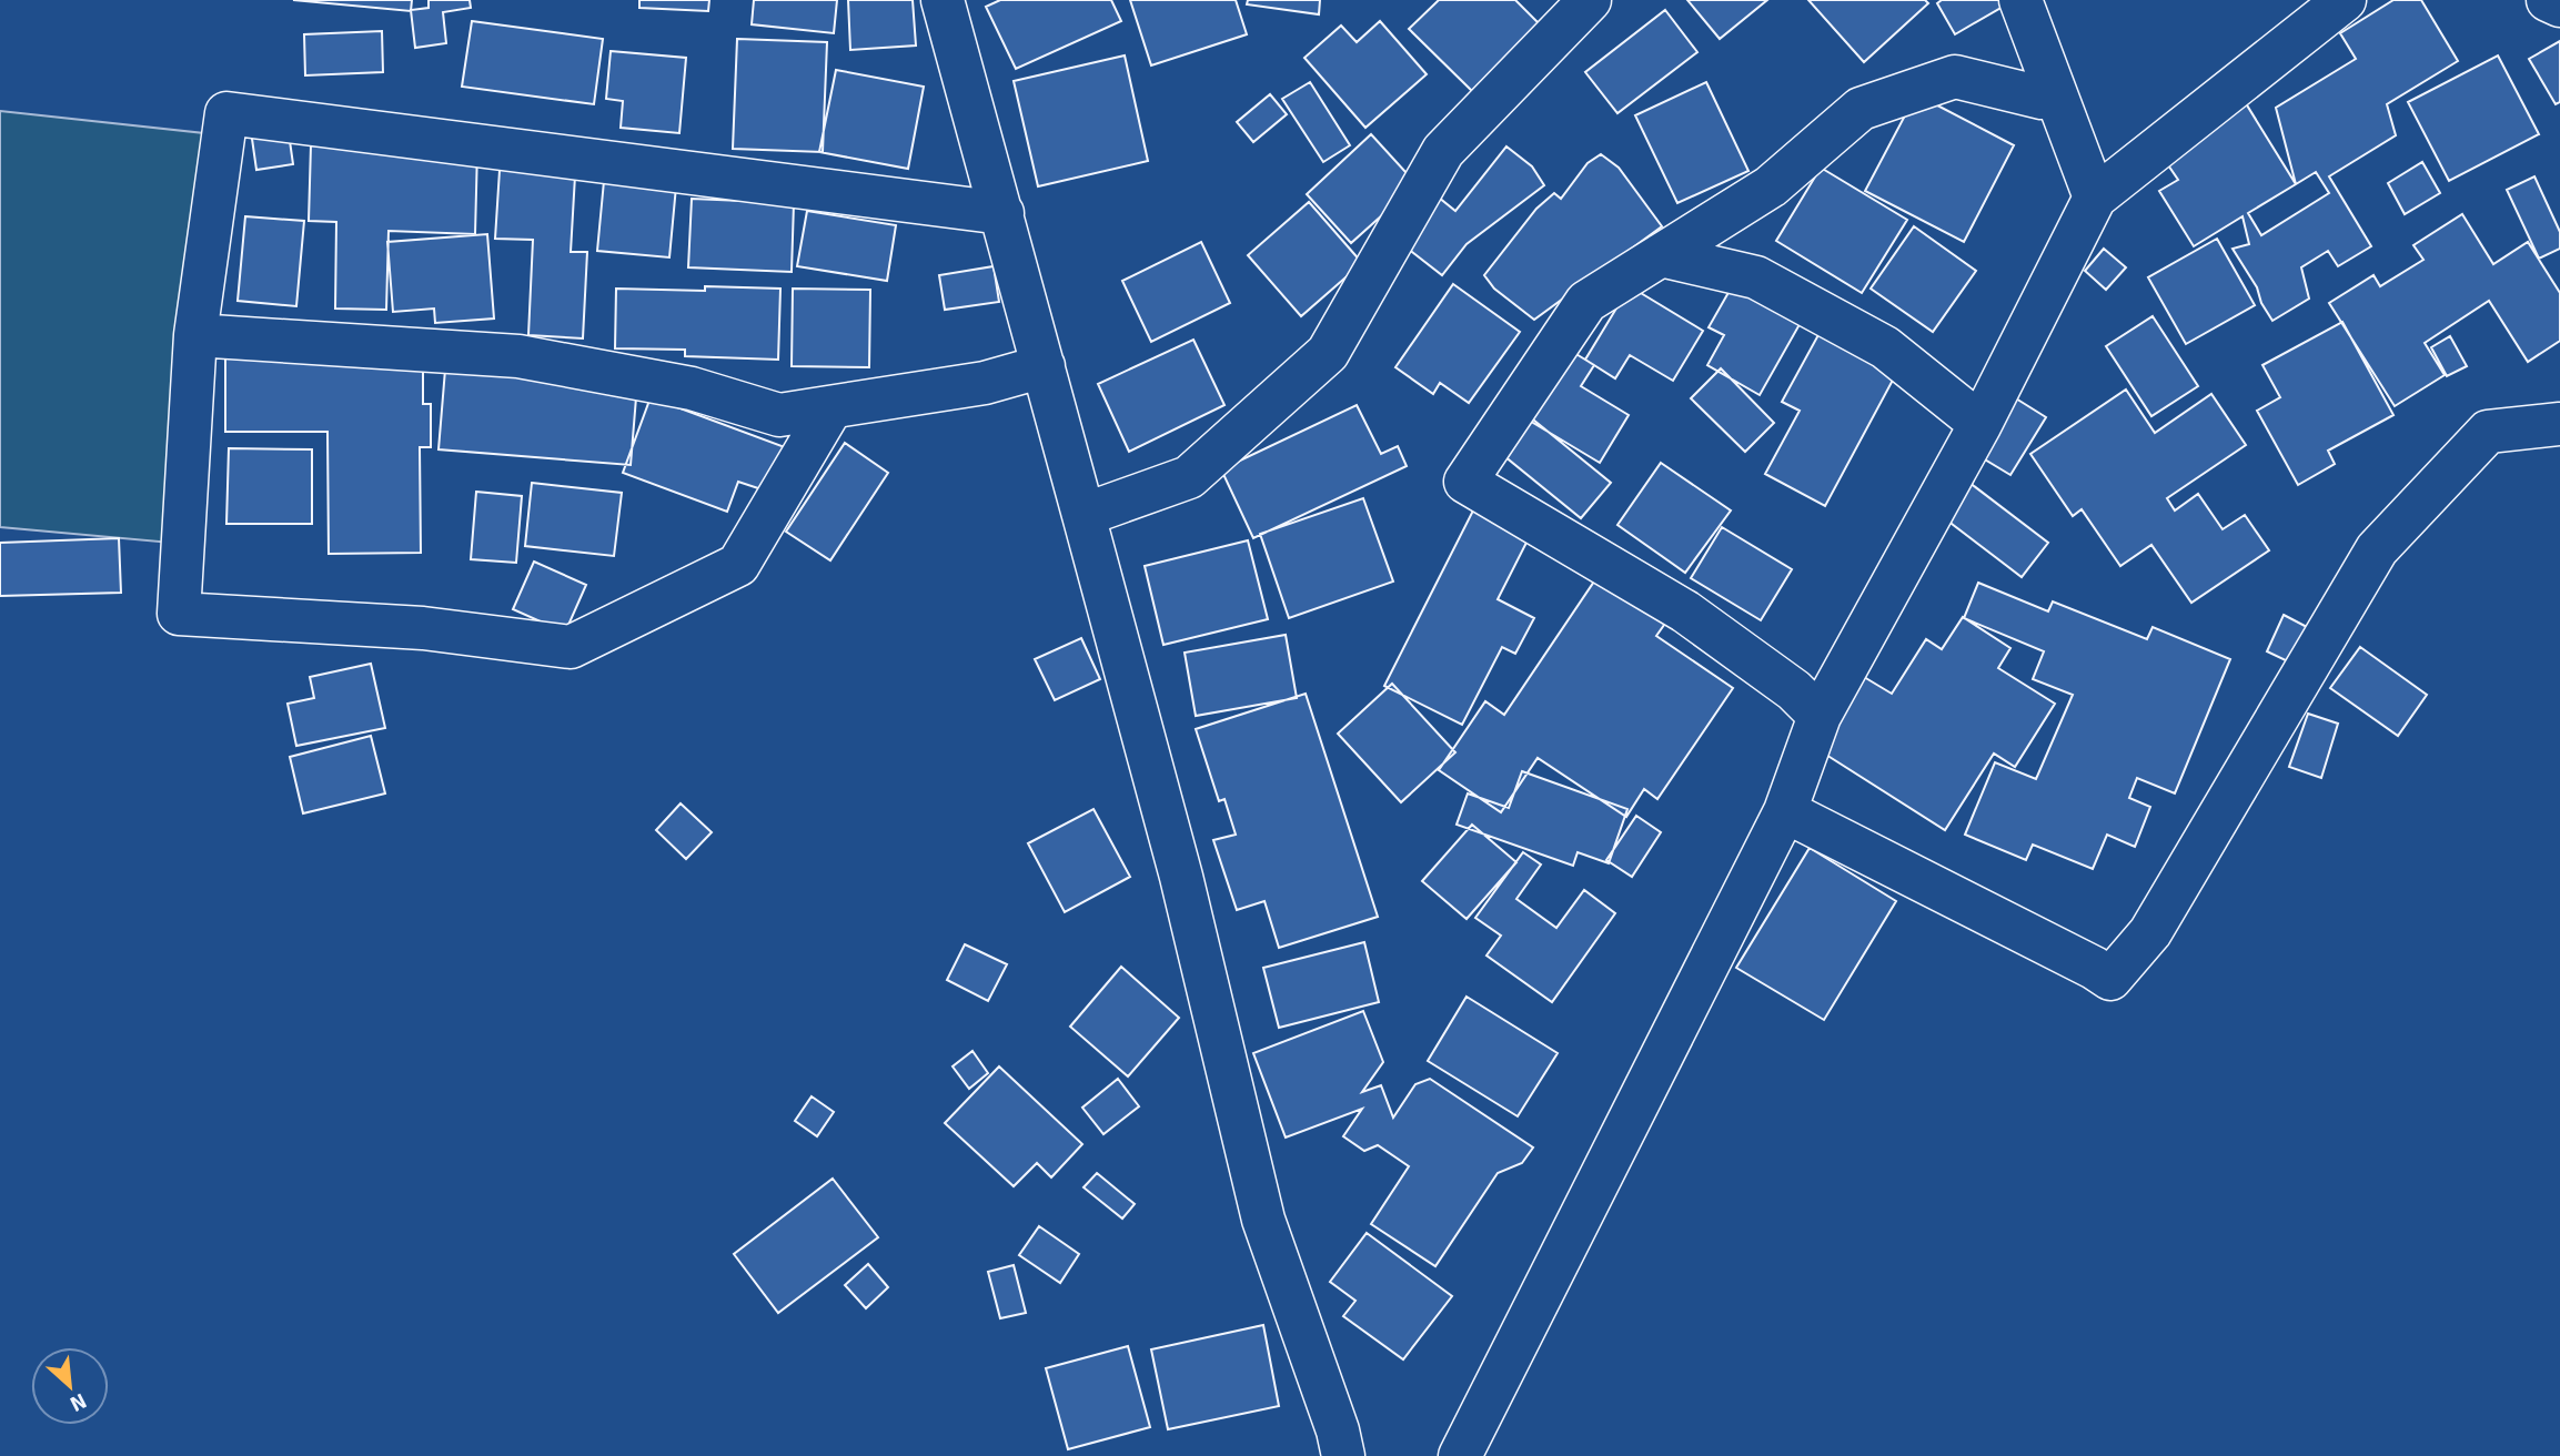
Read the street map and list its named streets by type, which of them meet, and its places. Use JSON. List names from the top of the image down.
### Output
{
  "north": "bottom right"
}
